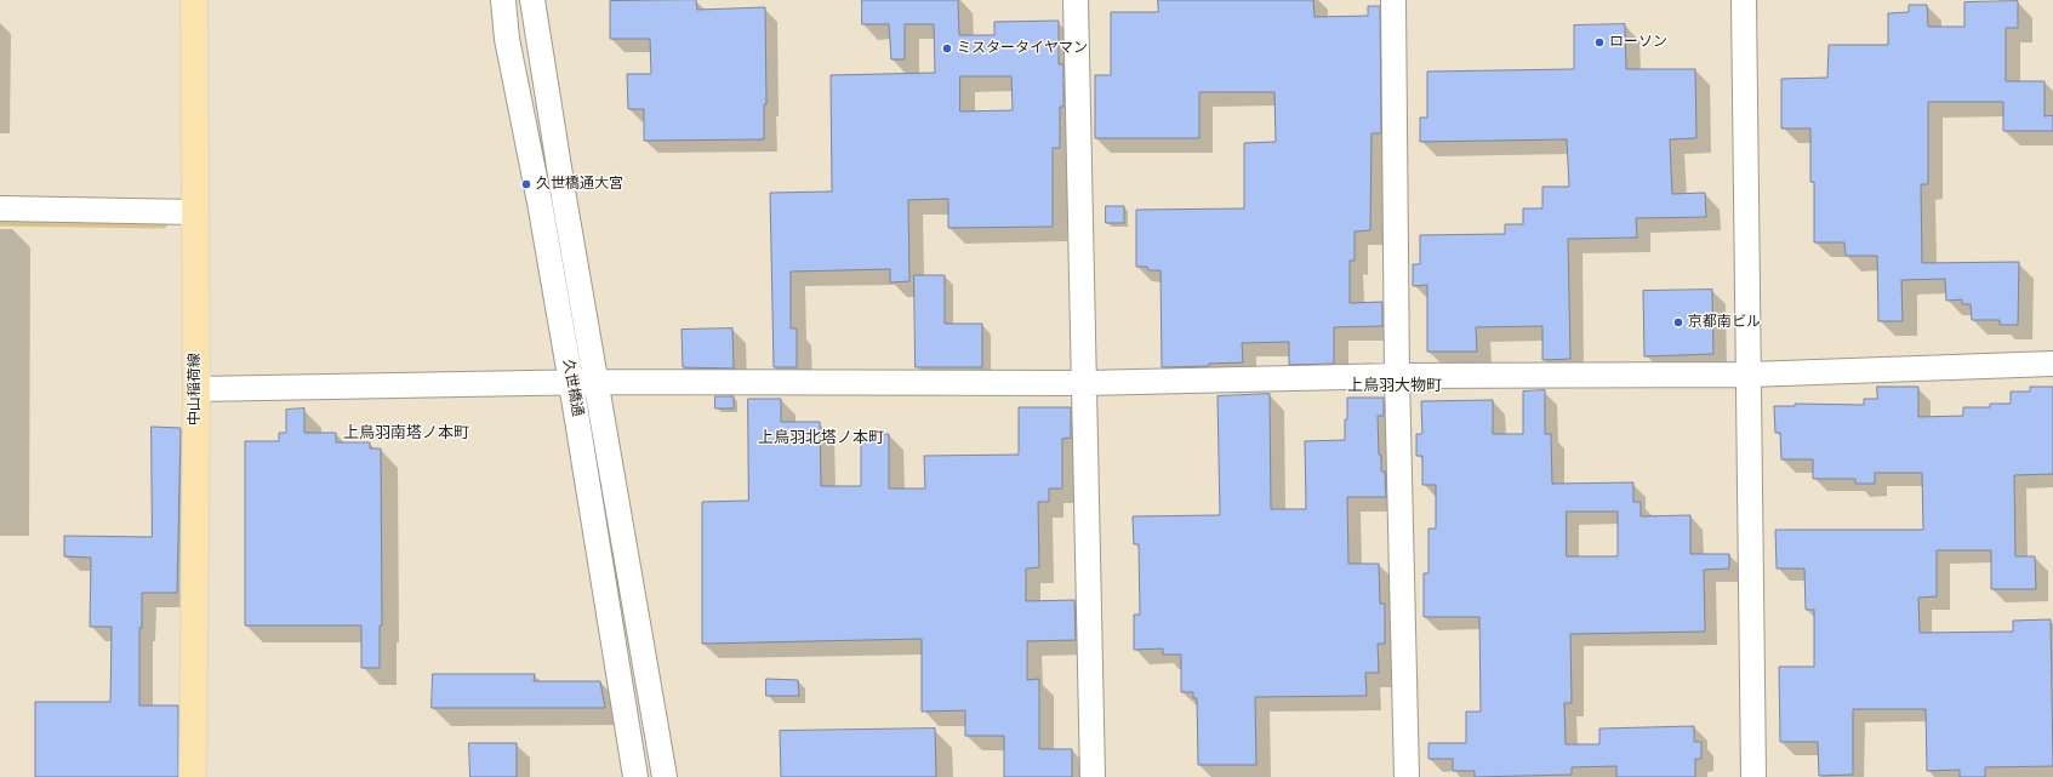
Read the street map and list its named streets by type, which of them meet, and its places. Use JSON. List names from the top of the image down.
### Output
{
  "streets": {
    "main road": ["中山稲荷線"],
    "street": ["久世橋通"]
  },
  "districts": ["上鳥羽大物町", "上鳥羽南塔ノ本町", "上鳥羽北塔ノ本町"],
  "places": [
    "ローソン",
    "ミスタータイヤマン",
    "久世橋通大宮",
    "京都南ビル"
  ]
}
